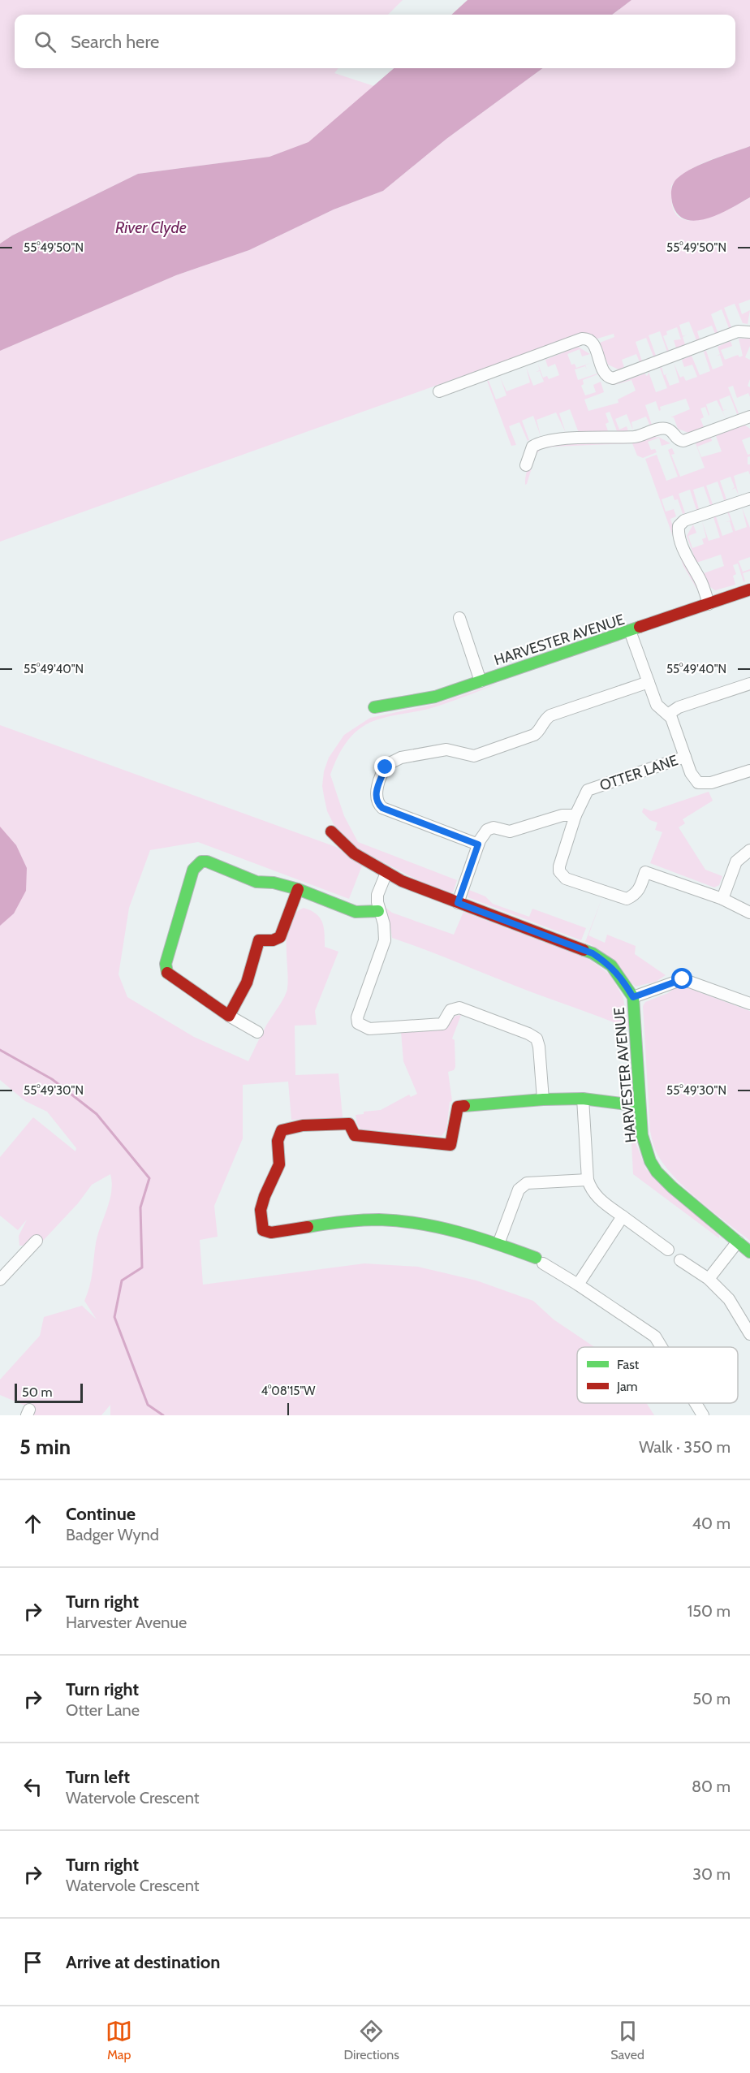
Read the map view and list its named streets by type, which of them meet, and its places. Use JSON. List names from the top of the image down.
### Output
{
  "streets": {
    "street": ["HARVESTER AVENUE", "OTTER LANE"]
  },
  "water": ["River Clyde"],
  "legend": ["Fast", "Jam"],
  "scale_bar": "50 m",
  "page": {
    "search": "Search here",
    "scale": "50 m",
    "heading": ["5 min", "Walk · 350 m"],
    "list": [
      ["Continue", "Badger Wynd", "40 m"],
      ["Turn right", "Harvester Avenue", "150 m"],
      ["Turn right", "Otter Lane", "50 m"],
      ["Turn left", "Watervole Crescent", "80 m"],
      ["Turn right", "Watervole Crescent", "30 m"],
      "Arrive at destination"
    ],
    "nav": ["Map", "Directions", "Saved"]
  },
  "coordinates": [
    "55°49'50\"N",
    "55°49'40\"N",
    "55°49'30\"N",
    "4°08'15\"W"
  ]
}
